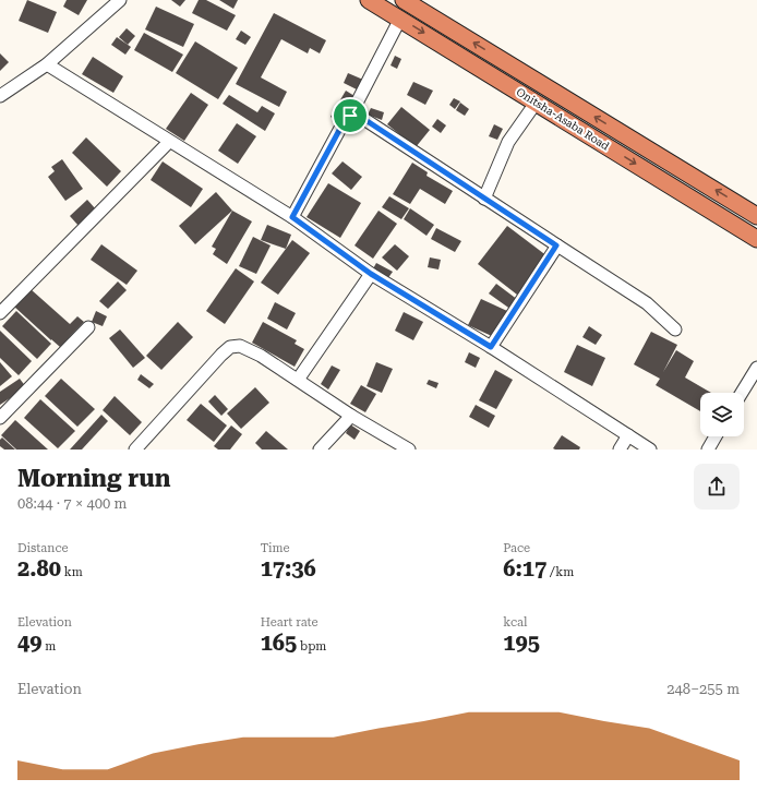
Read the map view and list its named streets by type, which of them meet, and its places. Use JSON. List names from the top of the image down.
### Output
{
  "streets": {
    "highway": ["Onitsha-Asaba Road"]
  },
  "page": {
    "heading": ["Morning run", "08:44 · 7 × 400 m"],
    "stats": [
      ["Distance", "2.80 km"],
      ["Time", "17:36"],
      ["Pace", "6:17 /km"],
      ["Elevation", "49 m"],
      ["Heart rate", "165 bpm"],
      ["kcal", "195"]
    ],
    "chart": ["Elevation", "248–255 m"]
  }
}
